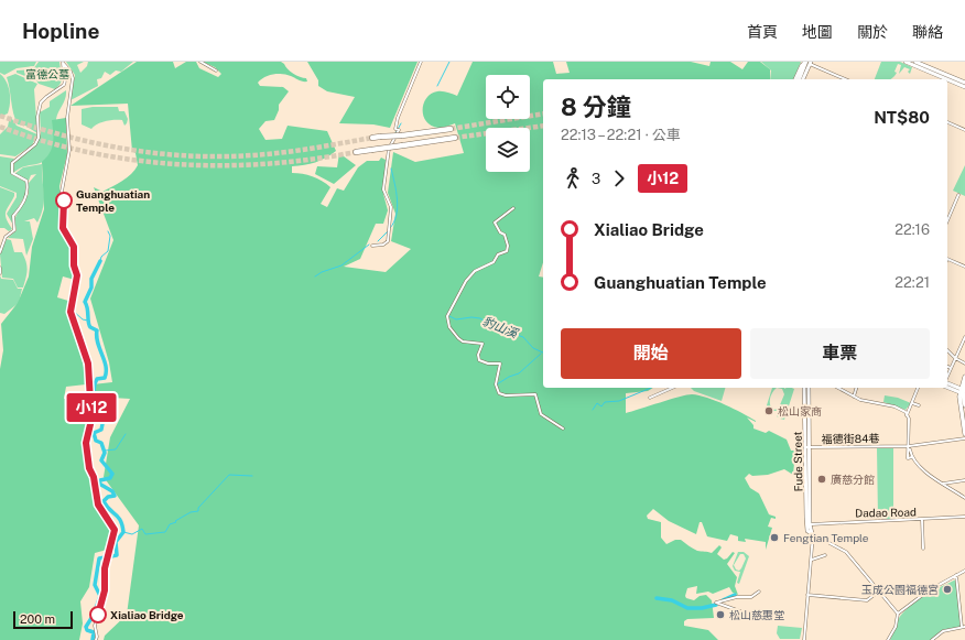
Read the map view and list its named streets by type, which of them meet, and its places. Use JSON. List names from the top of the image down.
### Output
{
  "streets": {
    "street": ["福德街84巷", "Fude Street", "Dadao Road"]
  },
  "crossings": [
    ["福德街84巷", "Fude Street"],
    ["Fude Street", "Dadao Road"]
  ],
  "water": ["豹山溪"],
  "parks": ["富德公墓"],
  "places": [
    "Guanghuatian Temple",
    "松山家商",
    "廣慈分館",
    "Fengtian Temple",
    "玉成公園福德宮",
    "Xialiao Bridge",
    "松山慈惠堂"
  ],
  "lines": ["bus line 小12"],
  "scale_bar": "200 m",
  "page": {
    "header": "Hopline",
    "nav": [
      "首頁",
      "地圖",
      "關於",
      "聯絡"
    ],
    "on_map": "小12",
    "heading": ["8 分鐘", "22:13 – 22:21 · 公車", "NT$80"],
    "legs": ["3", "小12"],
    "list": [
      {
        "name": "Xialiao Bridge",
        "value": "22:16"
      },
      {
        "name": "Guanghuatian Temple",
        "value": "22:21"
      }
    ],
    "buttons": ["開始", "車票"],
    "scale": "200 m"
  }
}
